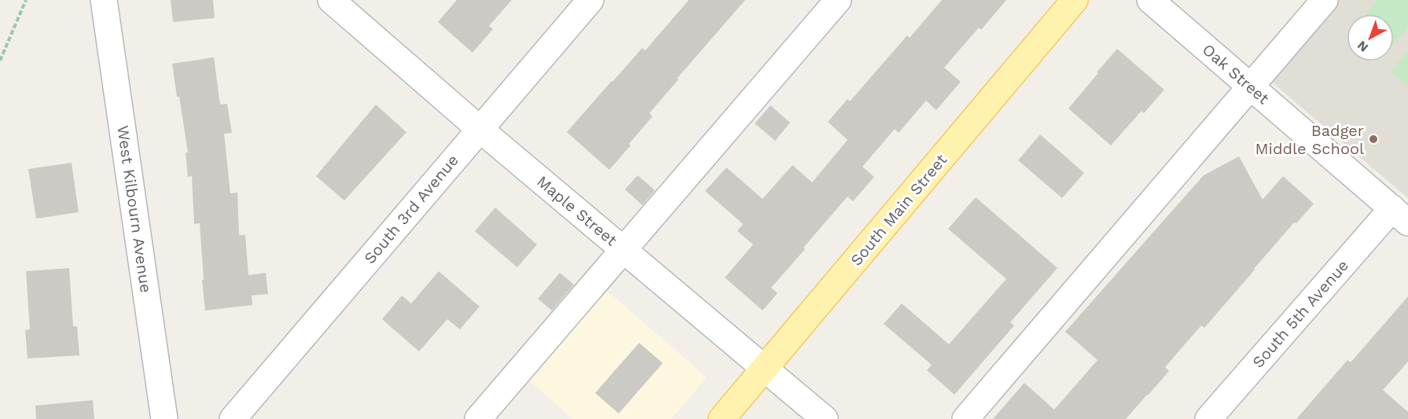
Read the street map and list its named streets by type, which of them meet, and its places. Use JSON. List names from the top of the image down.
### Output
{
  "streets": {
    "main road": ["South Main Street"],
    "street": [
      "Oak Street",
      "West Kilbourn Avenue",
      "South 3rd Avenue",
      "Maple Street",
      "South 5th Avenue"
    ]
  },
  "crossings": [
    ["Oak Street", "South 5th Avenue"],
    ["South 3rd Avenue", "Maple Street"],
    ["South Main Street", "Maple Street"]
  ],
  "places": ["Badger Middle School"],
  "north": "bottom left"
}
